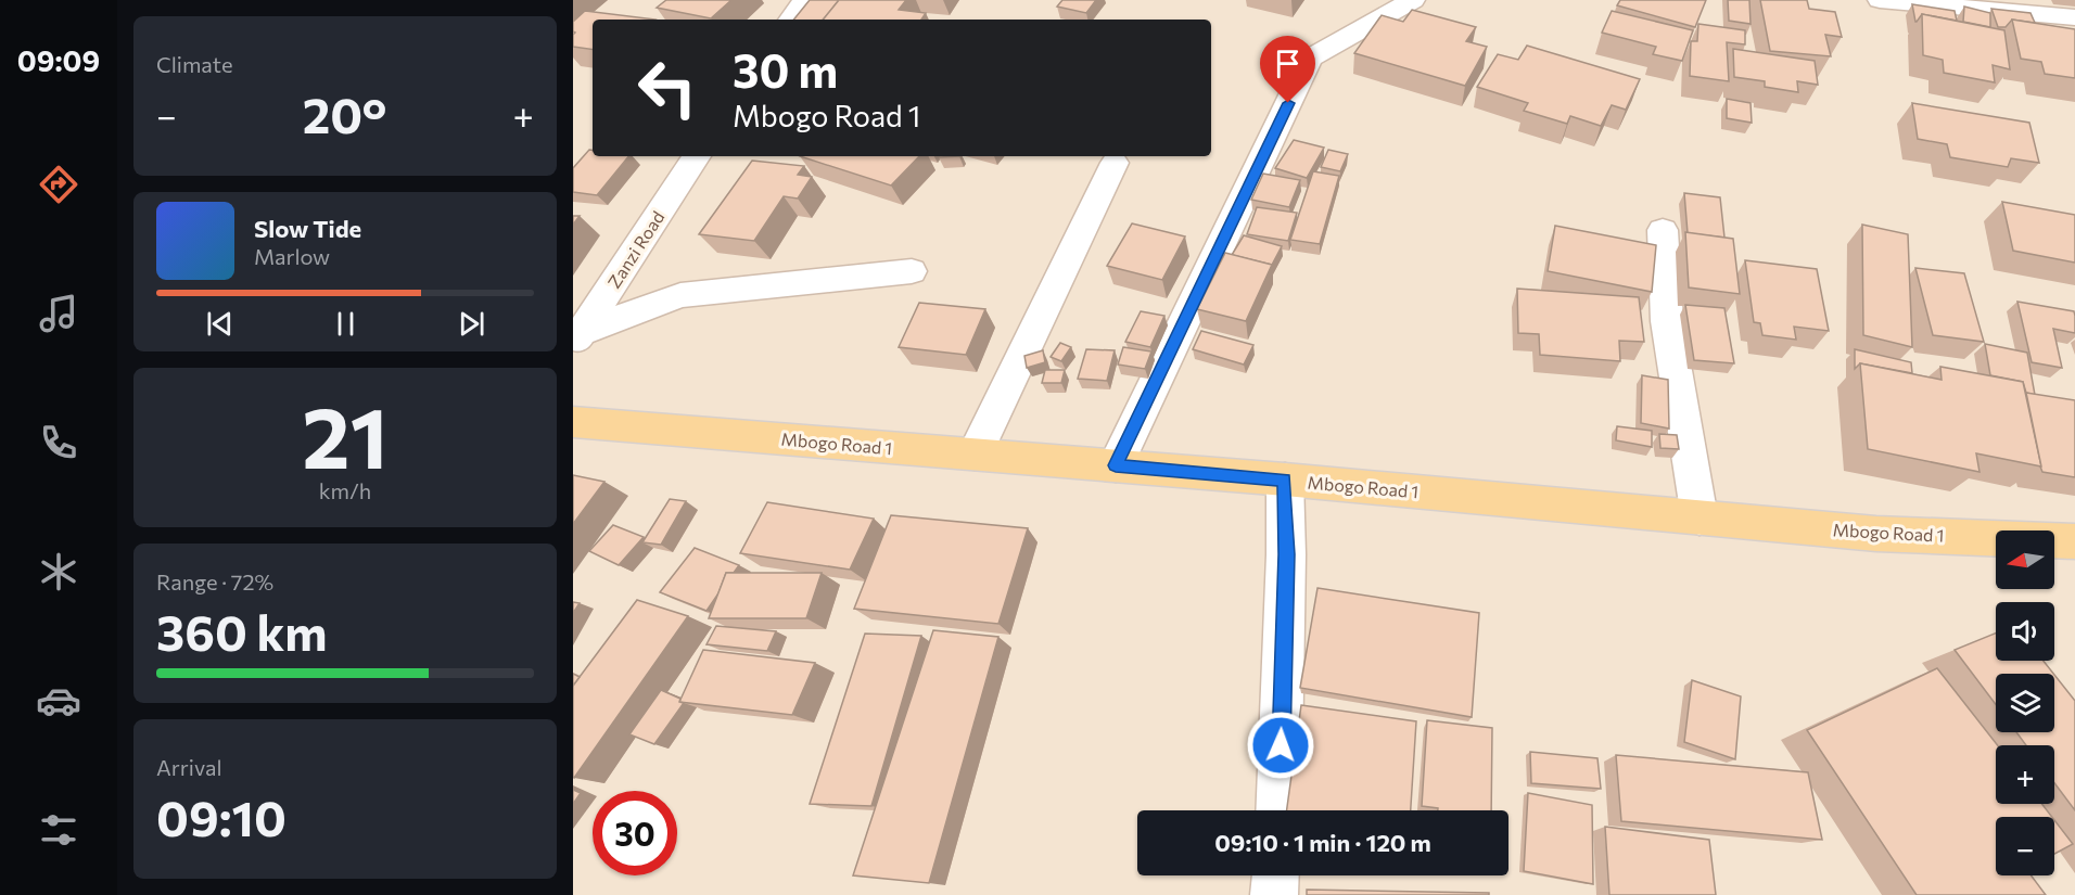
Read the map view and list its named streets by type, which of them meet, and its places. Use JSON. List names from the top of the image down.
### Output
{
  "streets": {
    "main road": ["Mbogo Road 1"],
    "street": ["Zanzi Road"]
  },
  "north": "left",
  "page": {
    "tabs": "09:09",
    "tile": [
      "Climate",
      ["21", "km/h"],
      ["Range · 72%", "360 km"],
      ["Arrival", "09:10"]
    ],
    "turn": ["30 m", "Mbogo Road 1"],
    "heat": ["−", "20°", "+"],
    "song": ["Slow Tide", "Marlow"],
    "map_buttons": ["+", "−"],
    "limit": "30",
    "trip": "09:10 · 1 min · 120 m"
  }
}
